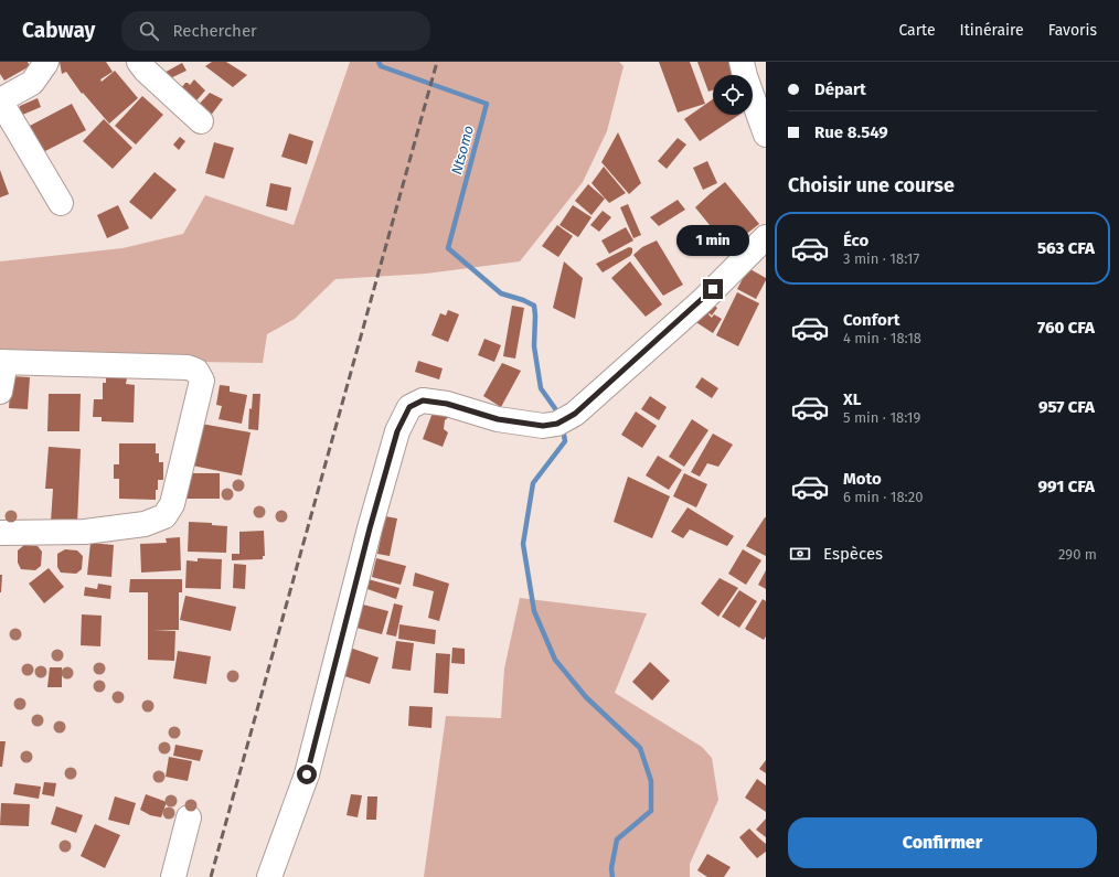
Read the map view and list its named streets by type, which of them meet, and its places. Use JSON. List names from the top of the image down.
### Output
{
  "water": ["Ntsomo"],
  "page": {
    "header": "Cabway",
    "search": "Rechercher",
    "nav": ["Carte", "Itinéraire", "Favoris"],
    "banner": ["Départ", "Rue 8.549"],
    "heading": "Choisir une course",
    "list": [
      {
        "name": "Éco",
        "note": "3 min · 18:17",
        "value": "563 CFA"
      },
      {
        "name": "Confort",
        "note": "4 min · 18:18",
        "value": "760 CFA"
      },
      {
        "name": "XL",
        "note": "5 min · 18:19",
        "value": "957 CFA"
      },
      {
        "name": "Moto",
        "note": "6 min · 18:20",
        "value": "991 CFA"
      }
    ],
    "bubble": "1 min",
    "pay": ["Espèces", "290 m"],
    "buttons": "Confirmer"
  }
}
